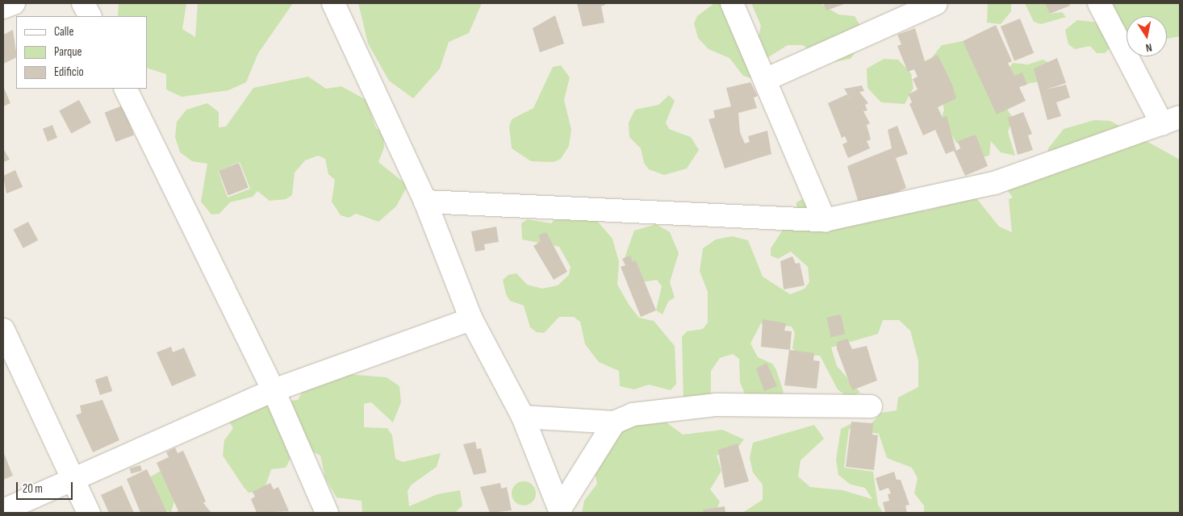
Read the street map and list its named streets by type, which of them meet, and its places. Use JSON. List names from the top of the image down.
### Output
{
  "legend": ["Calle", "Parque", "Edificio"],
  "scale_bar": "20 m",
  "north": "bottom"
}
